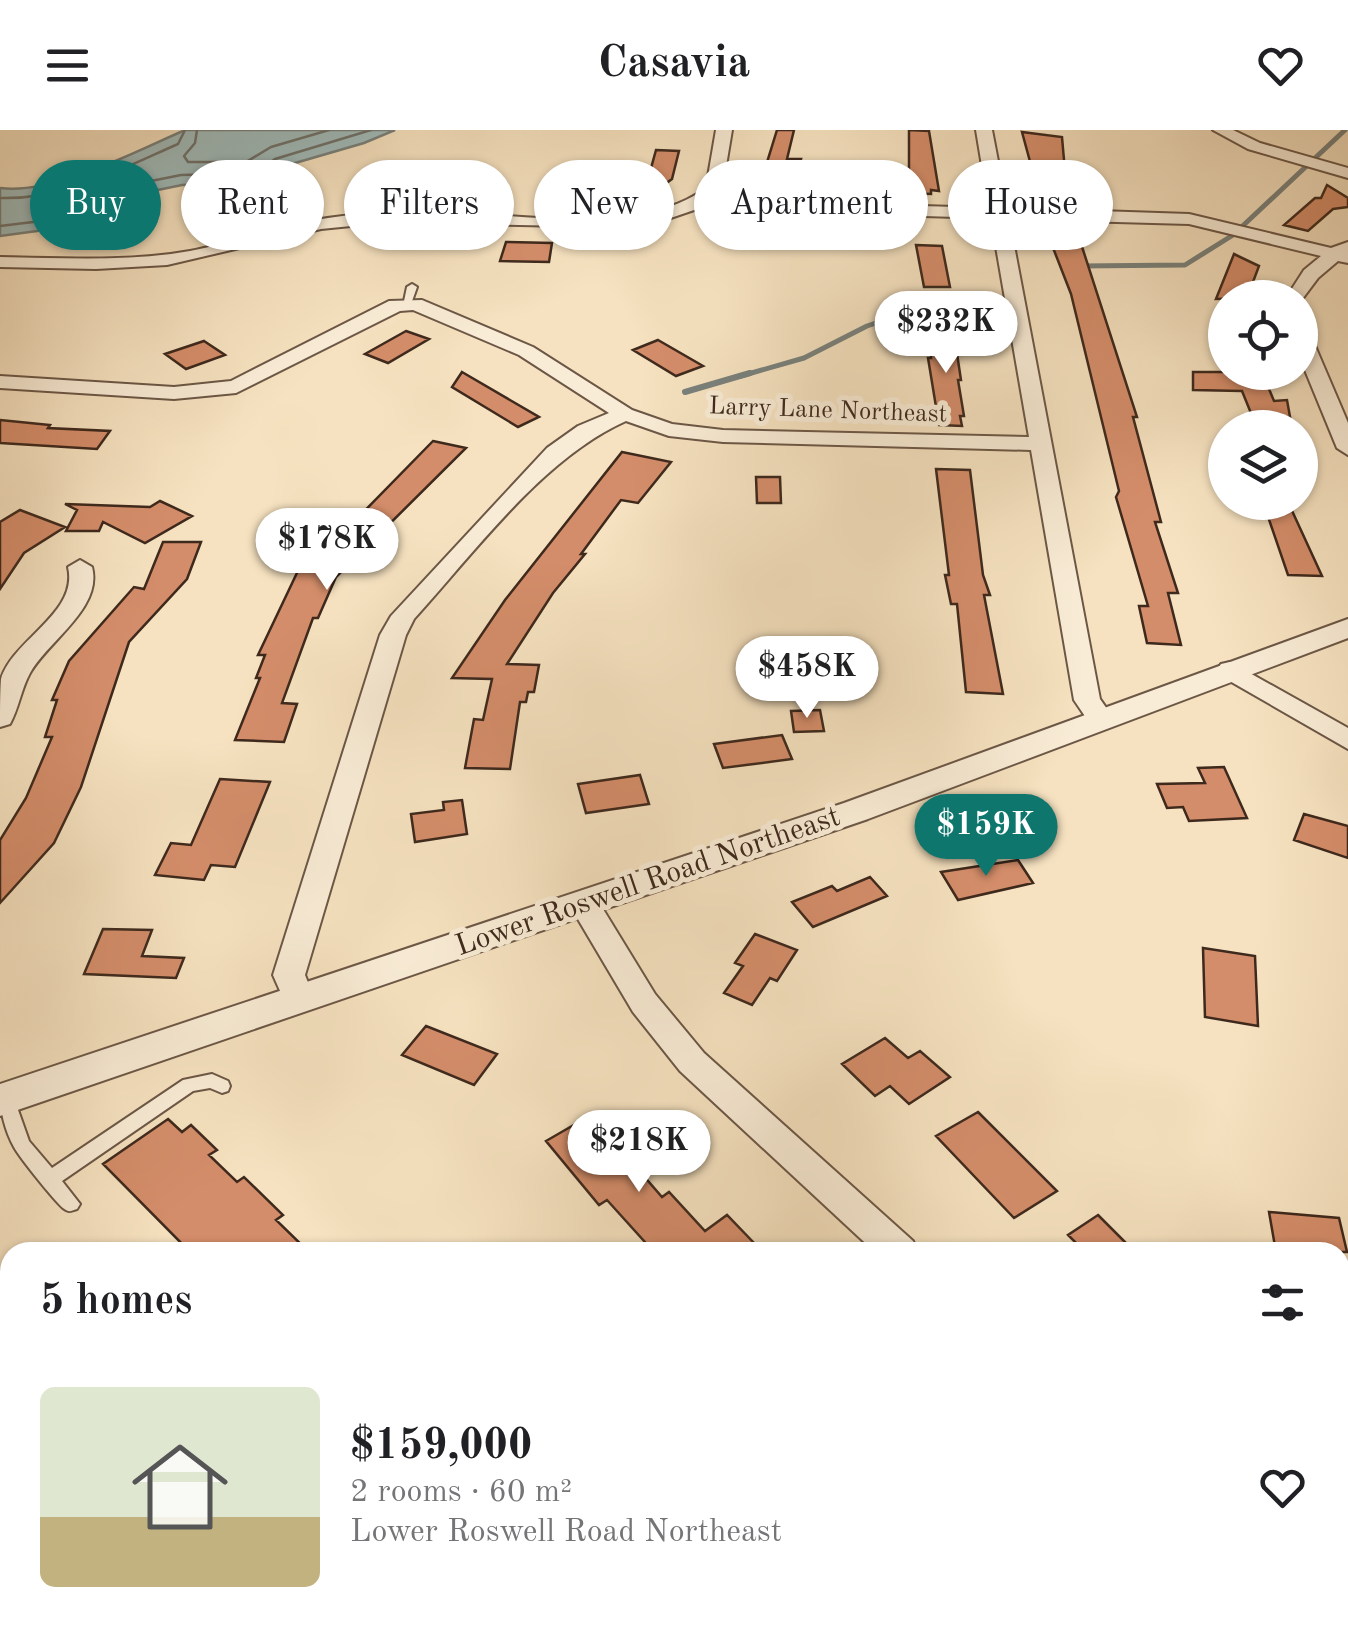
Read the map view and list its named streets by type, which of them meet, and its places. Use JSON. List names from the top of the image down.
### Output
{
  "streets": {
    "street": ["Larry Lane Northeast", "Lower Roswell Road Northeast"]
  },
  "page": {
    "header": "Casavia",
    "chip": [
      "Buy",
      "Rent",
      "Filters",
      "New",
      "Apartment",
      "House"
    ],
    "price": [
      "$232K",
      "$178K",
      "$458K",
      "$159K",
      "$218K"
    ],
    "heading": "5 homes",
    "list": [
      {
        "name": "$159,000",
        "note": "2 rooms · 60 m² · Lower Roswell Road Northeast"
      }
    ]
  }
}
